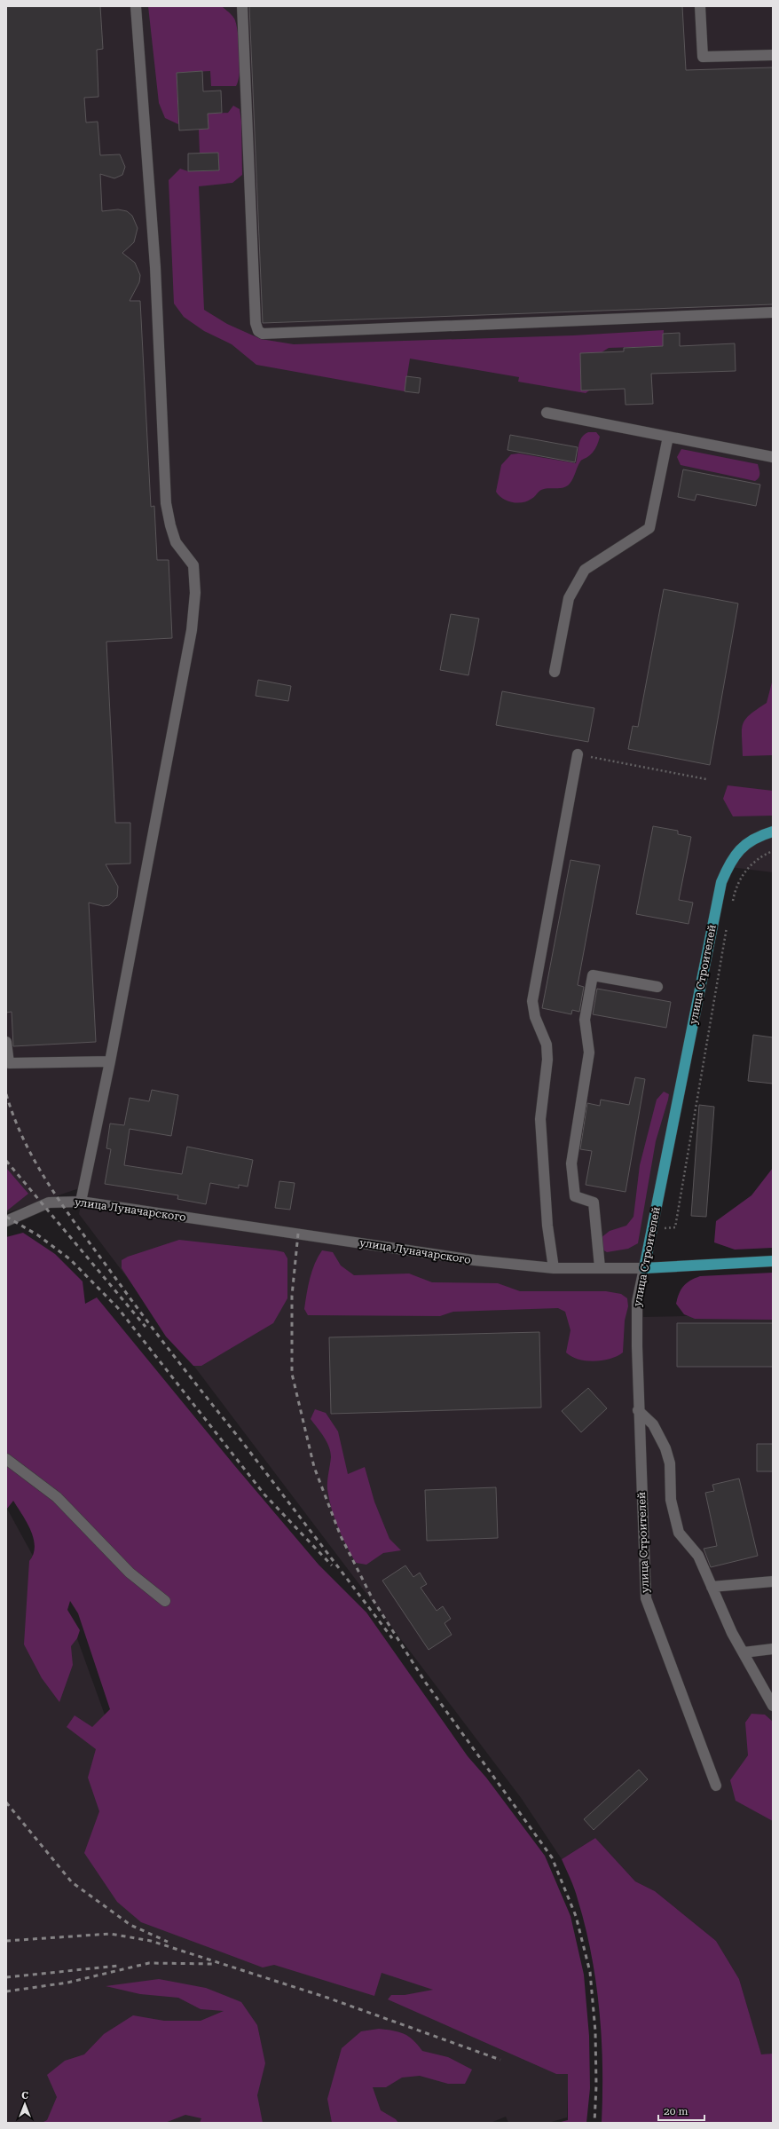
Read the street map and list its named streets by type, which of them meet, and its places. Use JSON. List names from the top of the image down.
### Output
{
  "streets": {
    "main road": ["улица Строителей", "улица Луначарского"]
  },
  "crossings": [
    ["улица Строителей", "улица Луначарского"]
  ],
  "scale_bar": "20 m",
  "north": "top"
}
